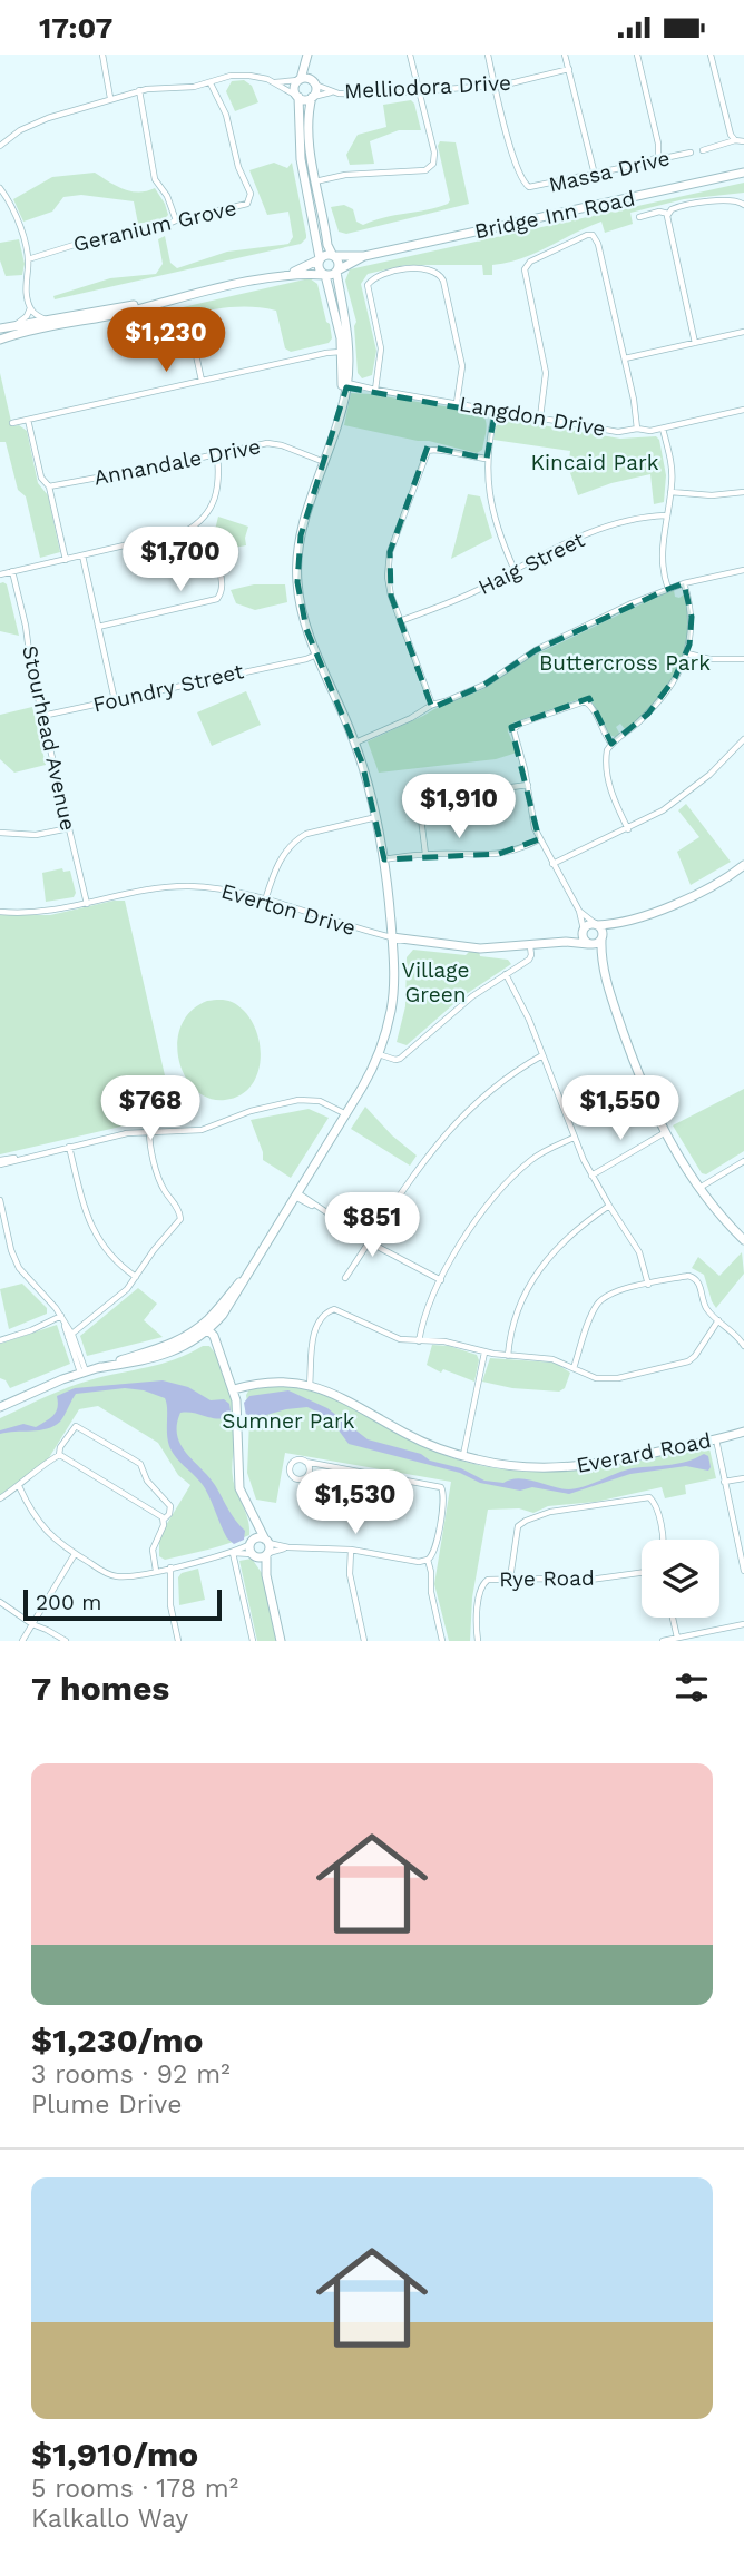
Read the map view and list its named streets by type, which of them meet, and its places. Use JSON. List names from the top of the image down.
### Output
{
  "streets": {
    "street": [
      "Melliodora Drive",
      "Massa Drive",
      "Bridge Inn Road",
      "Geranium Grove",
      "Langdon Drive",
      "Annandale Drive",
      "Haig Street",
      "Foundry Street",
      "Stourhead Avenue",
      "Everton Drive",
      "Everard Road",
      "Rye Road"
    ]
  },
  "crossings": [
    ["Melliodora Drive", "Massa Drive"],
    ["Foundry Street", "Stourhead Avenue"],
    ["Stourhead Avenue", "Everton Drive"]
  ],
  "parks": [
    "Kincaid Park",
    "Buttercross Park",
    "Village Green",
    "Sumner Park"
  ],
  "scale_bar": "200 m",
  "page": {
    "status": "17:07",
    "price": [
      "$1,230",
      "$1,700",
      "$1,910",
      "$768",
      "$1,550",
      "$851",
      "$1,530"
    ],
    "scale": "200 m",
    "heading": "7 homes",
    "list": [
      {
        "name": "$1,230/mo",
        "note": "3 rooms · 92 m² · Plume Drive"
      },
      {
        "name": "$1,910/mo",
        "note": "5 rooms · 178 m² · Kalkallo Way"
      }
    ]
  }
}
